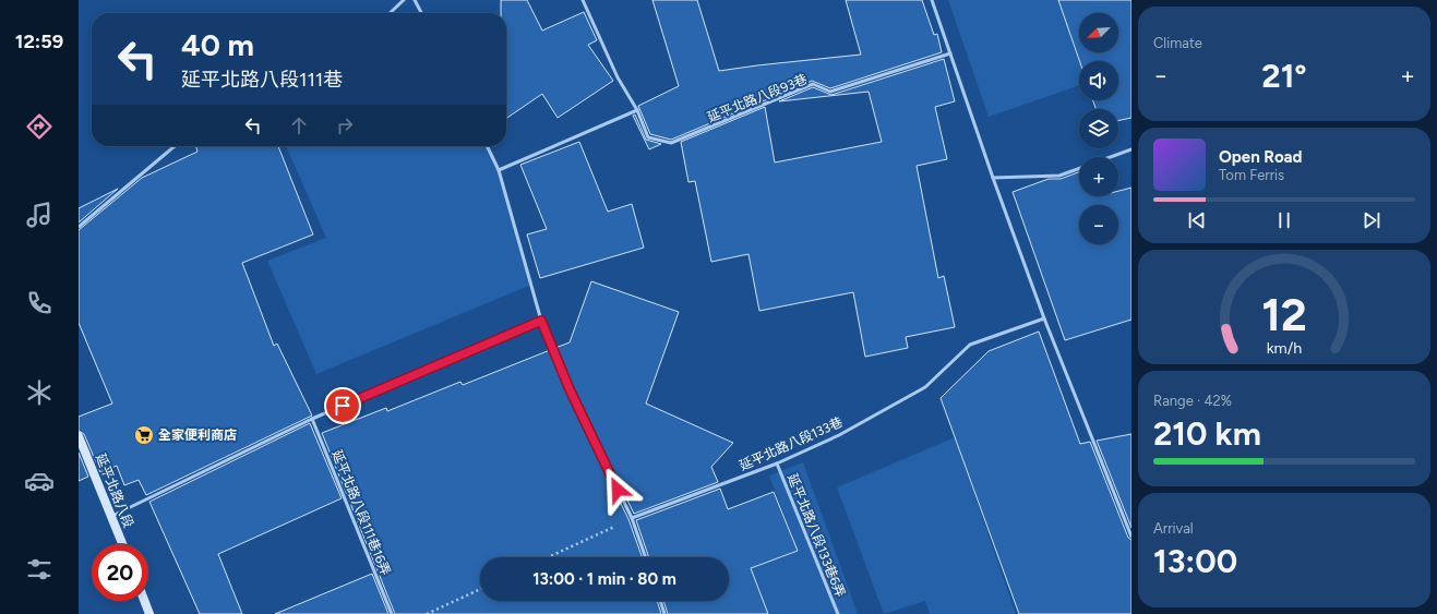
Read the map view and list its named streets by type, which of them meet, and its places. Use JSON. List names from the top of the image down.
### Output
{
  "streets": {
    "street": ["延平北路八段"],
    "lane": [
      "延平北路八段93巷",
      "延平北路八段133巷",
      "延平北路八段111巷16弄",
      "延平北路八段133巷6弄"
    ]
  },
  "crossings": [
    ["延平北路八段133巷", "延平北路八段133巷6弄"]
  ],
  "places": {
    "supermarket": ["全家便利商店"]
  },
  "north": "bottom left",
  "page": {
    "tabs": "12:59",
    "tile": [
      "Climate",
      ["Range · 42%", "210 km"],
      ["Arrival", "13:00"]
    ],
    "map_buttons": ["+", "−"],
    "turn": ["40 m", "延平北路八段111巷"],
    "heat": ["−", "21°", "+"],
    "song": ["Open Road", "Tom Ferris"],
    "limit": "20",
    "trip": "13:00 · 1 min · 80 m",
    "gauge": ["12", "km/h"]
  }
}
